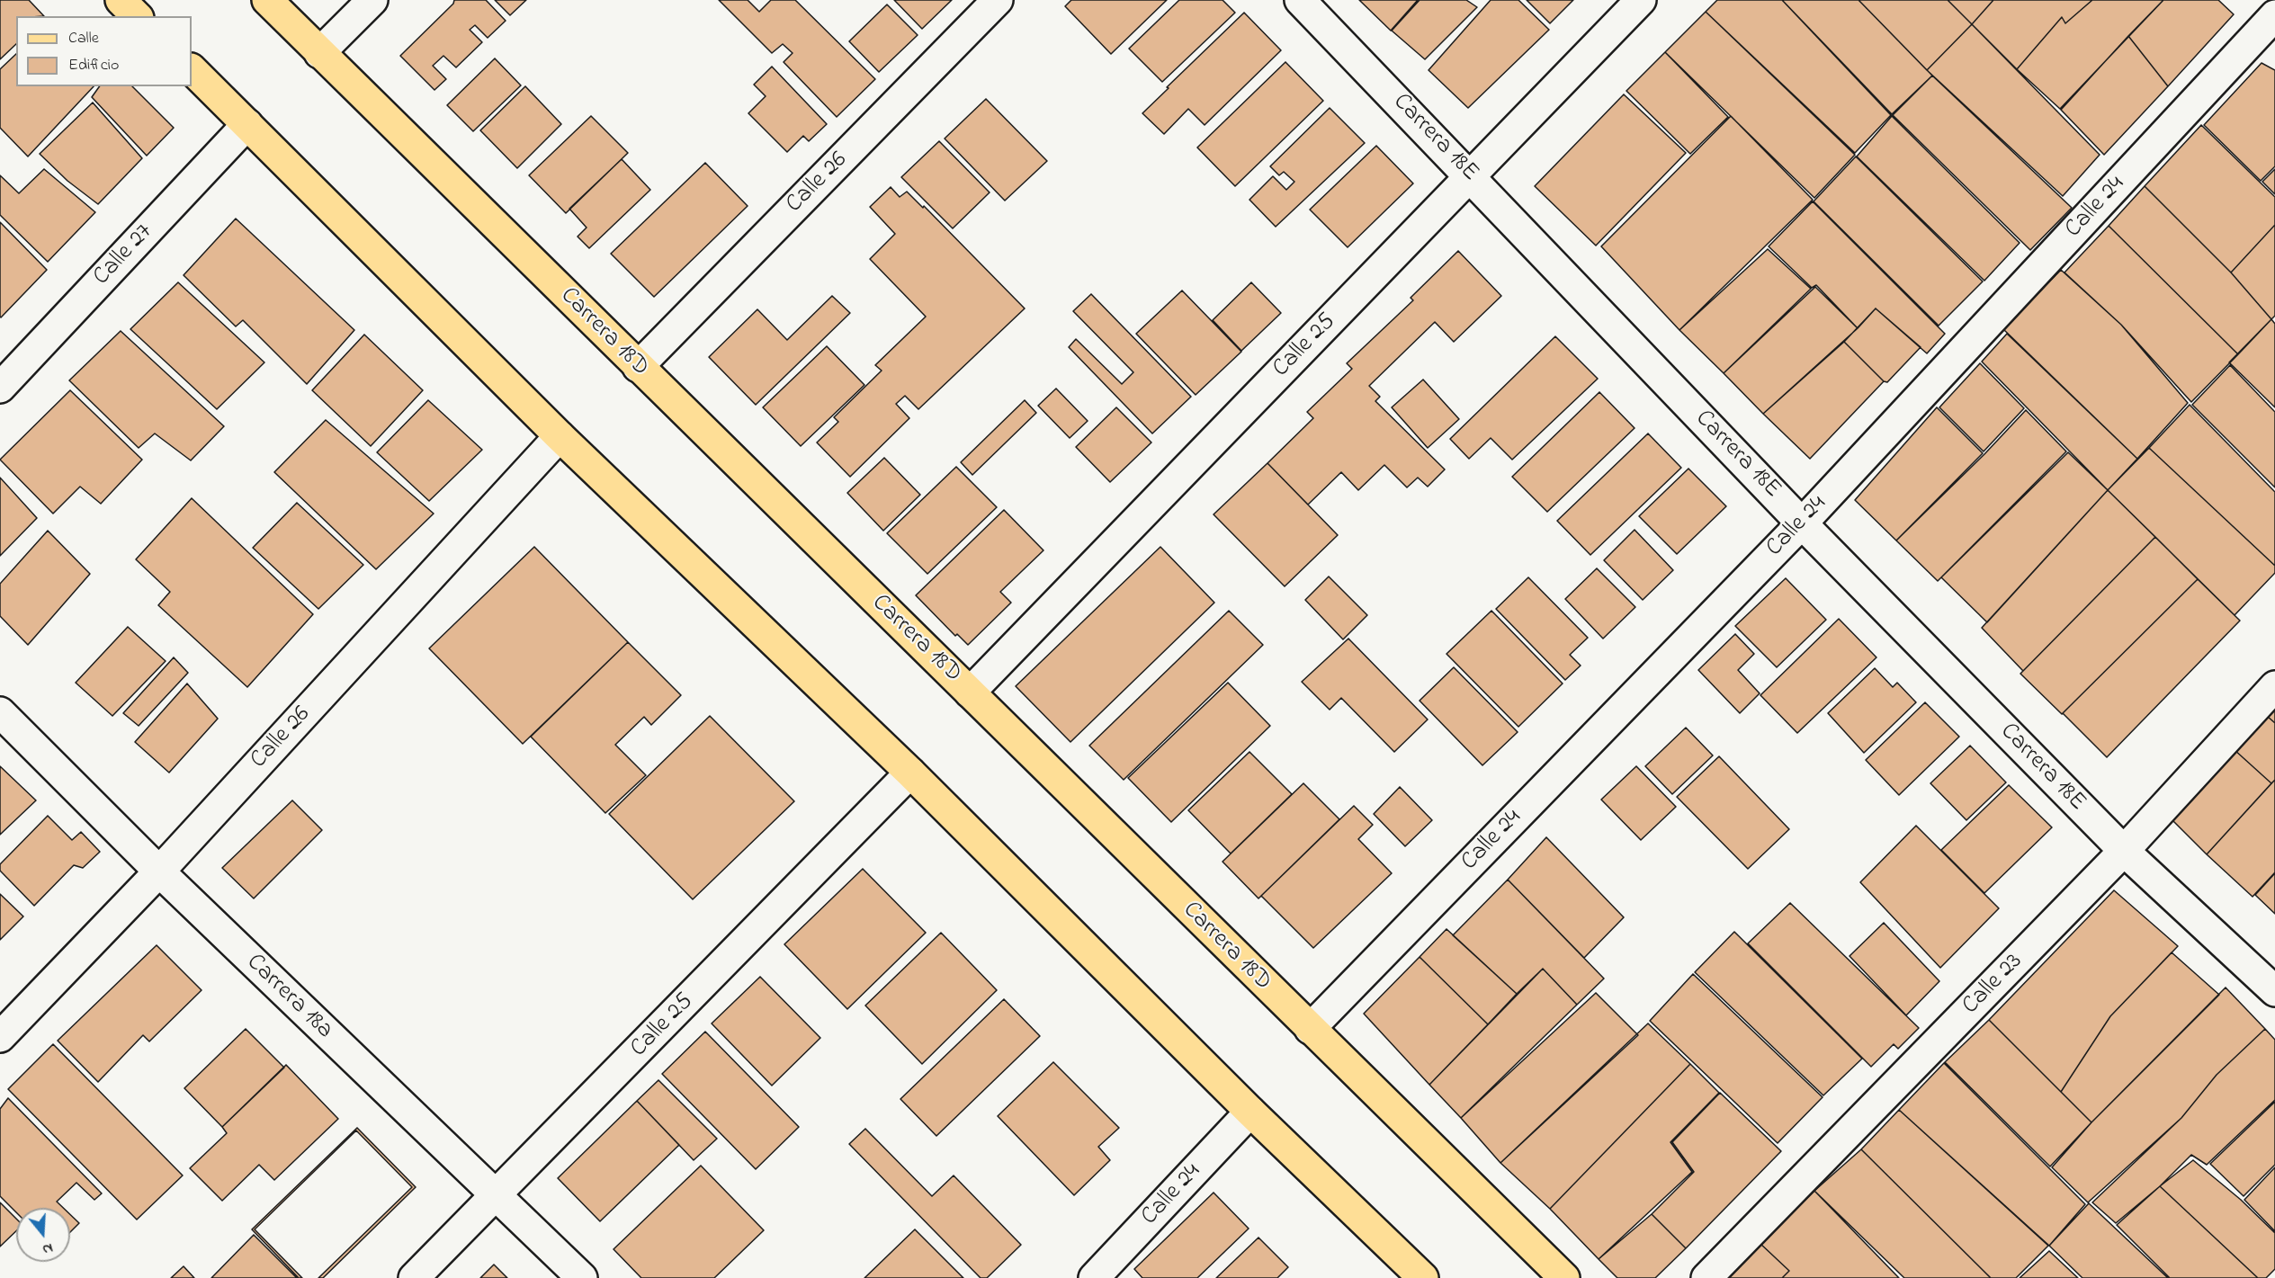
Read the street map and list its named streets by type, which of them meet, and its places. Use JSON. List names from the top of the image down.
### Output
{
  "streets": {
    "main road": ["Carrera 18D"],
    "street": [
      "Carrera 18E",
      "Calle 26",
      "Calle 24",
      "Calle 27",
      "Calle 25",
      "Calle 23",
      "Carrera 18a"
    ]
  },
  "crossings": [
    ["Carrera 18E", "Calle 24"],
    ["Carrera 18E", "Calle 25"],
    ["Carrera 18E", "Calle 23"],
    ["Calle 26", "Carrera 18D"],
    ["Calle 26", "Carrera 18a"],
    ["Calle 24", "Carrera 18D"],
    ["Carrera 18D", "Calle 25"],
    ["Calle 25", "Carrera 18a"]
  ],
  "legend": ["Calle", "Edificio"],
  "north": "bottom"
}
